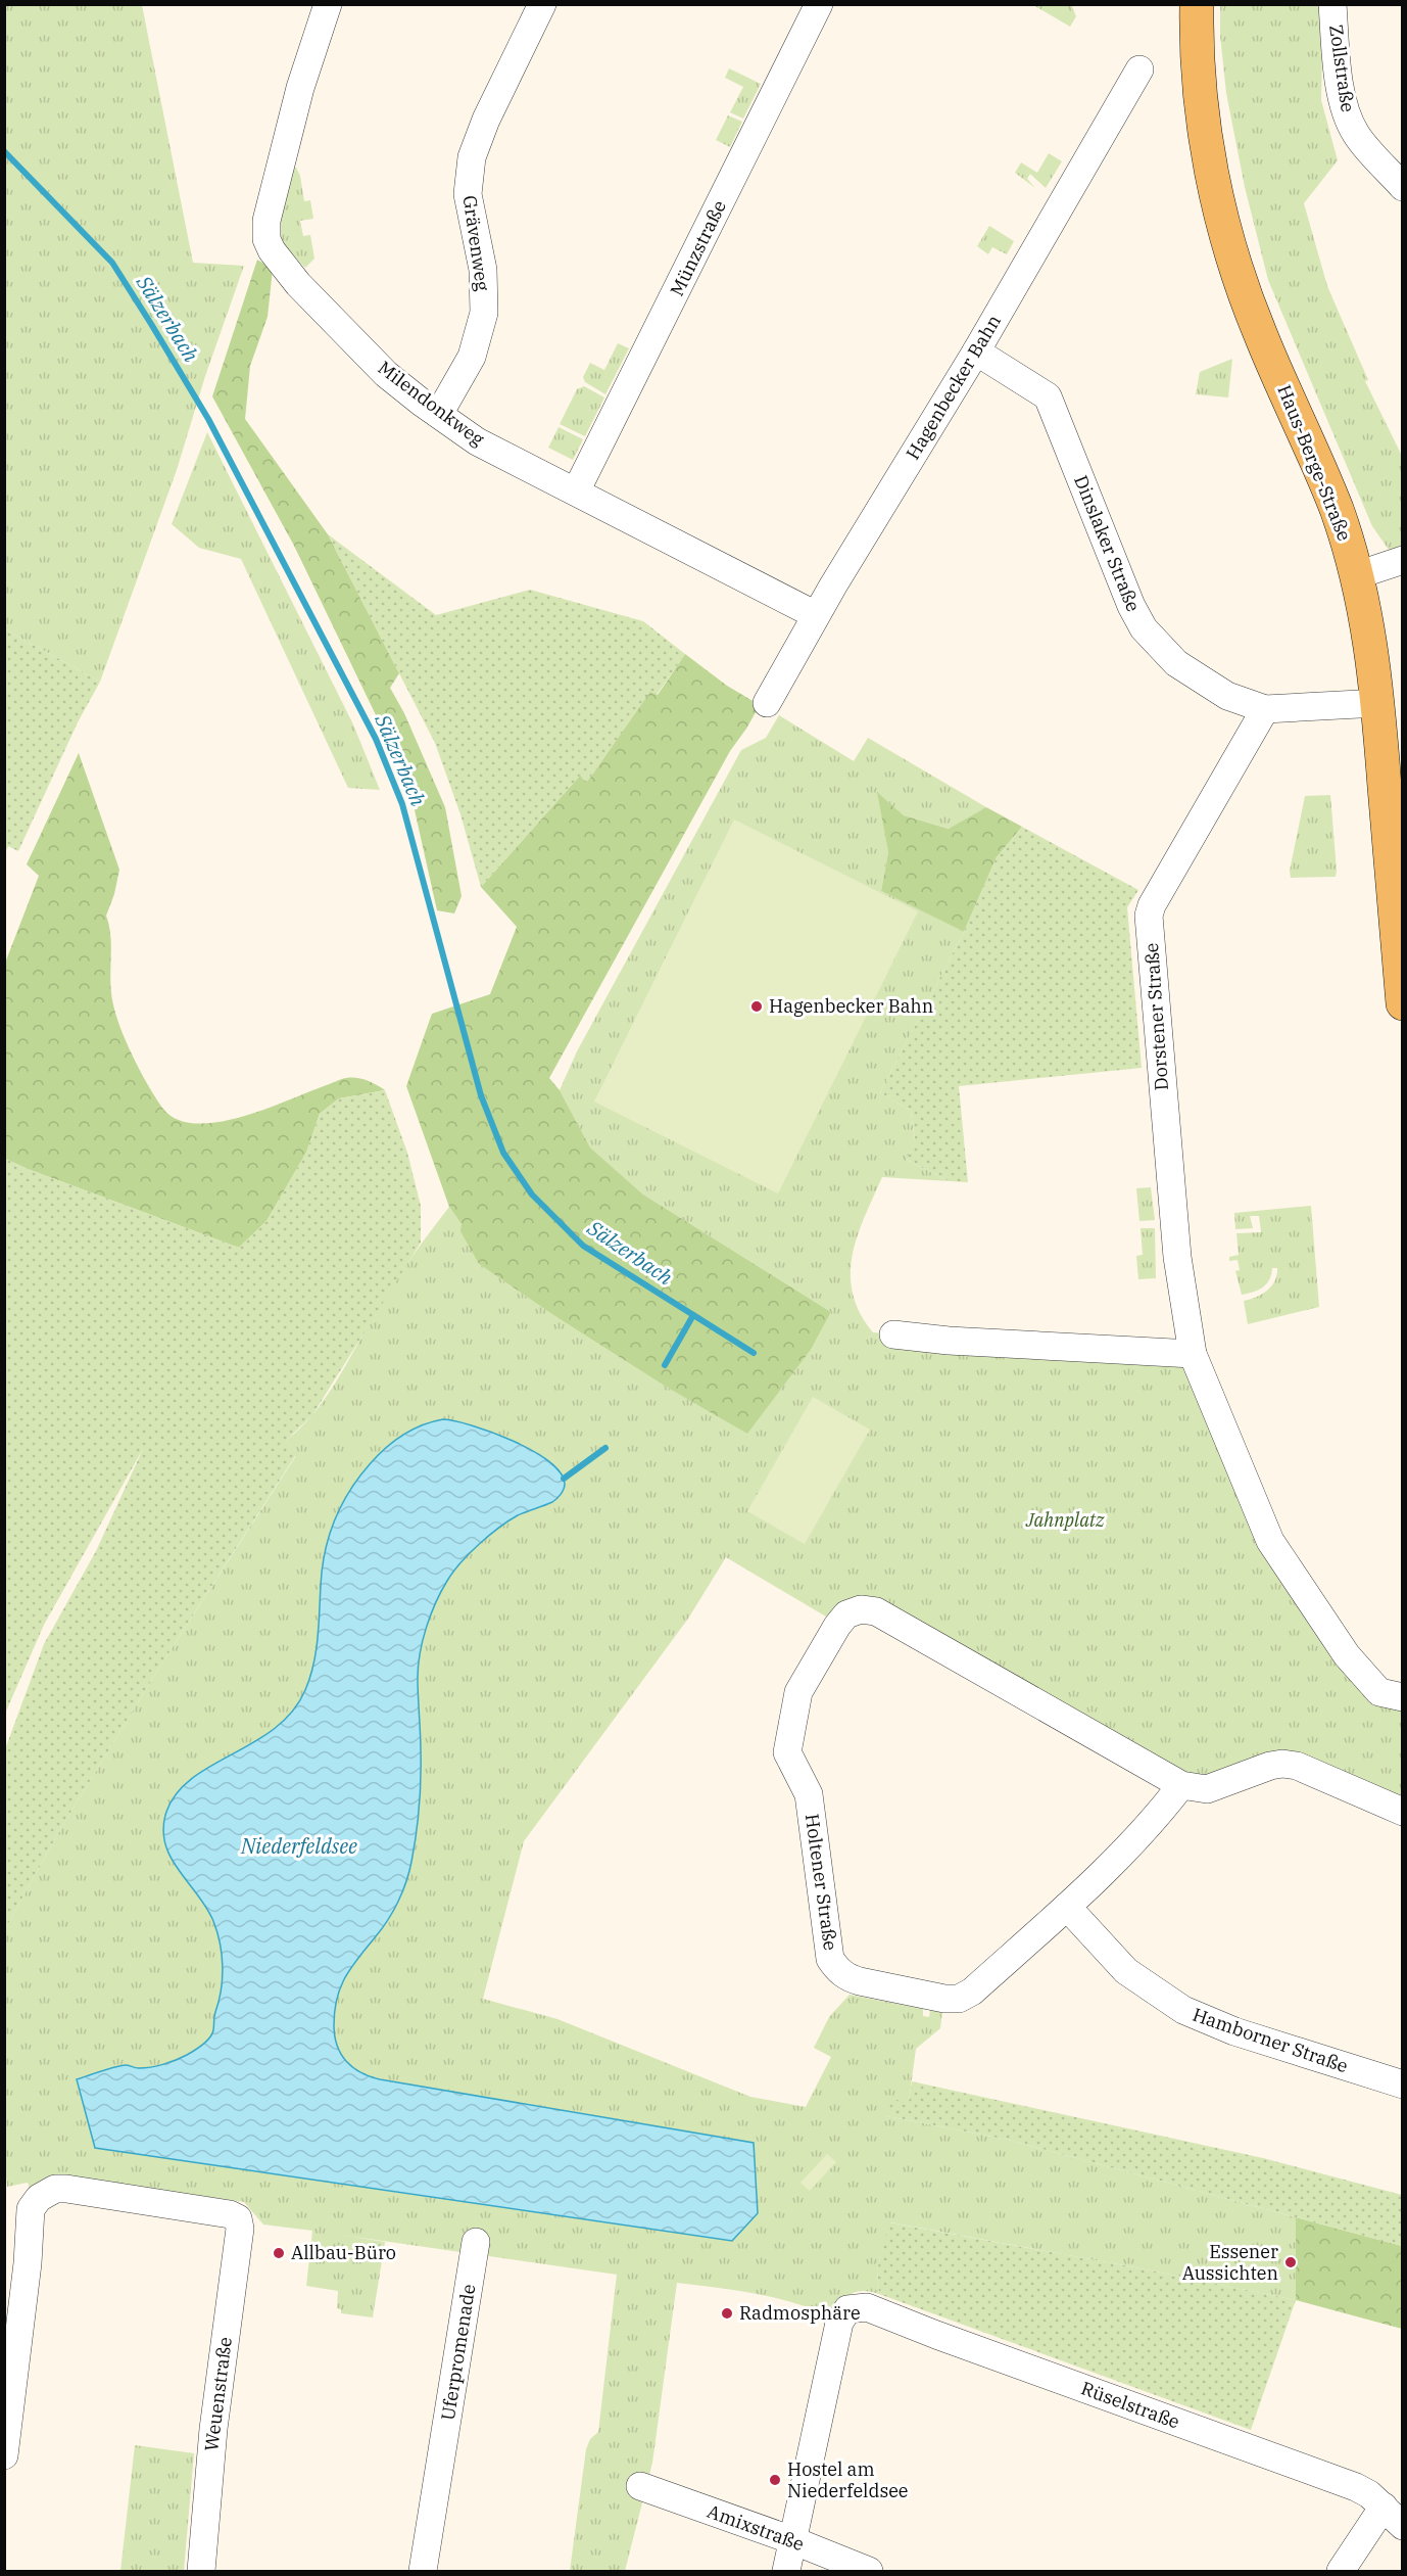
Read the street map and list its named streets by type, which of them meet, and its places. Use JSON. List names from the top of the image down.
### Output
{
  "streets": {
    "main road": ["Haus-Berge-Straße"],
    "street": [
      "Zollstraße",
      "Grävenweg",
      "Münzstraße",
      "Hagenbecker Bahn",
      "Milendonkweg",
      "Dinslaker Straße",
      "Dorstener Straße",
      "Holtener Straße",
      "Hamborner Straße",
      "Uferpromenade",
      "Weuenstraße",
      "Rüselstraße",
      "Amixstraße"
    ]
  },
  "crossings": [
    ["Grävenweg", "Milendonkweg"],
    ["Münzstraße", "Milendonkweg"],
    ["Hagenbecker Bahn", "Milendonkweg"],
    ["Hagenbecker Bahn", "Dinslaker Straße"],
    ["Haus-Berge-Straße", "Dinslaker Straße"],
    ["Dinslaker Straße", "Dorstener Straße"],
    ["Holtener Straße", "Hamborner Straße"],
    ["Rüselstraße", "Amixstraße"]
  ],
  "water": ["Sälzerbach", "Niederfeldsee"],
  "parks": ["Jahnplatz"],
  "places": [
    "Hagenbecker Bahn",
    "Allbau-Büro",
    "Essener Aussichten",
    "Radmosphäre",
    "Hostel am Niederfeldsee"
  ]
}
